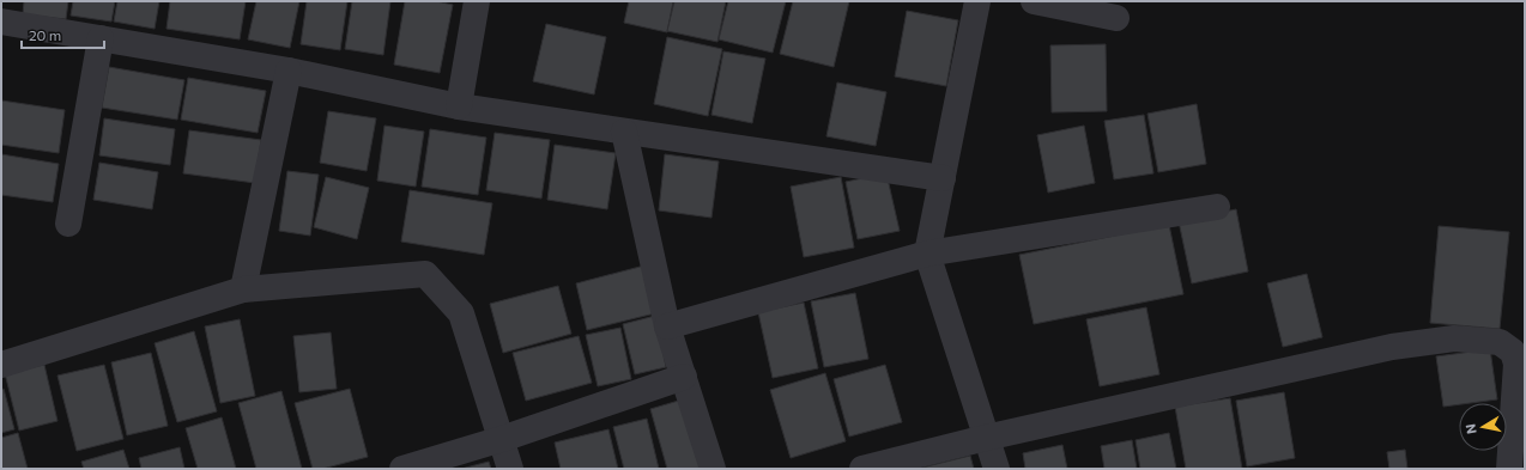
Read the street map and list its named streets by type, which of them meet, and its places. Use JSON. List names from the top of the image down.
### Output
{
  "scale_bar": "20 m",
  "north": "left"
}
